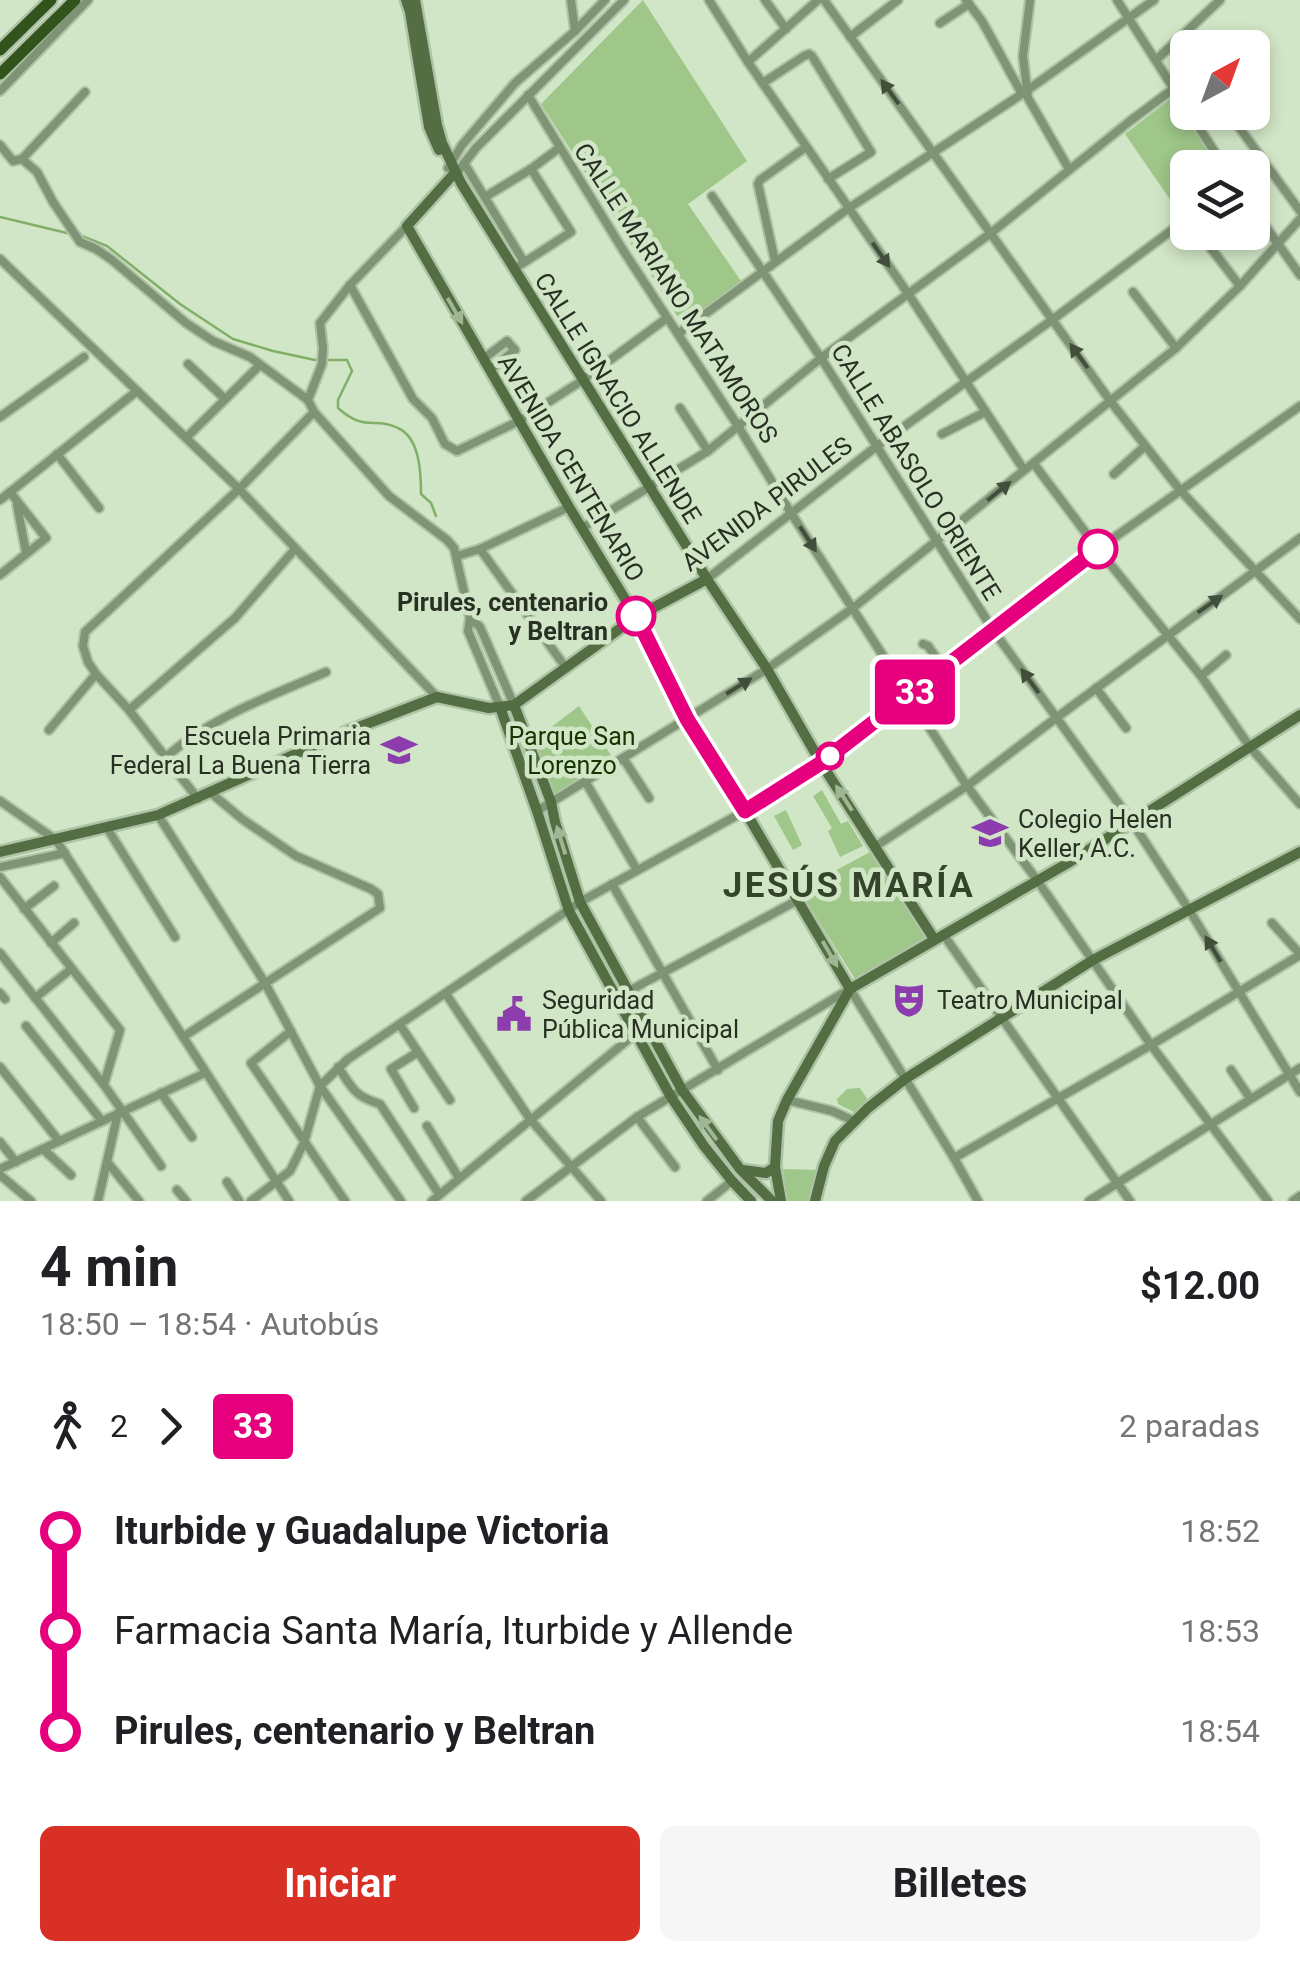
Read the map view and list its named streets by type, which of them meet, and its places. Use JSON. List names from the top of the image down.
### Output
{
  "streets": {
    "street": [
      "CALLE MARIANO MATAMOROS",
      "CALLE IGNACIO ALLENDE",
      "AVENIDA CENTENARIO",
      "CALLE ABASOLO ORIENTE",
      "AVENIDA PIRULES"
    ]
  },
  "crossings": [
    ["CALLE MARIANO MATAMOROS", "AVENIDA PIRULES"],
    ["CALLE IGNACIO ALLENDE", "AVENIDA PIRULES"],
    ["AVENIDA CENTENARIO", "AVENIDA PIRULES"],
    ["CALLE ABASOLO ORIENTE", "AVENIDA PIRULES"]
  ],
  "districts": ["JESÚS MARÍA"],
  "parks": ["Parque San Lorenzo"],
  "places": {
    "other": ["Pirules, centenario y Beltran"],
    "school or university": ["Escuela Primaria Federal La Buena Tierra", "Colegio Helen Keller, A.C."],
    "theatre": ["Teatro Municipal"],
    "public building": ["Seguridad Pública Municipal"]
  },
  "lines": ["bus line 33"],
  "north": "top right",
  "page": {
    "on_map": "33",
    "heading": ["4 min", "18:50 – 18:54 · Autobús", "$12.00"],
    "legs": ["2", "33", "2 paradas"],
    "list": [
      {
        "name": "Iturbide y Guadalupe Victoria",
        "value": "18:52"
      },
      {
        "name": "Farmacia Santa María, Iturbide y Allende",
        "value": "18:53"
      },
      {
        "name": "Pirules, centenario y Beltran",
        "value": "18:54"
      }
    ],
    "buttons": ["Iniciar", "Billetes"]
  }
}
